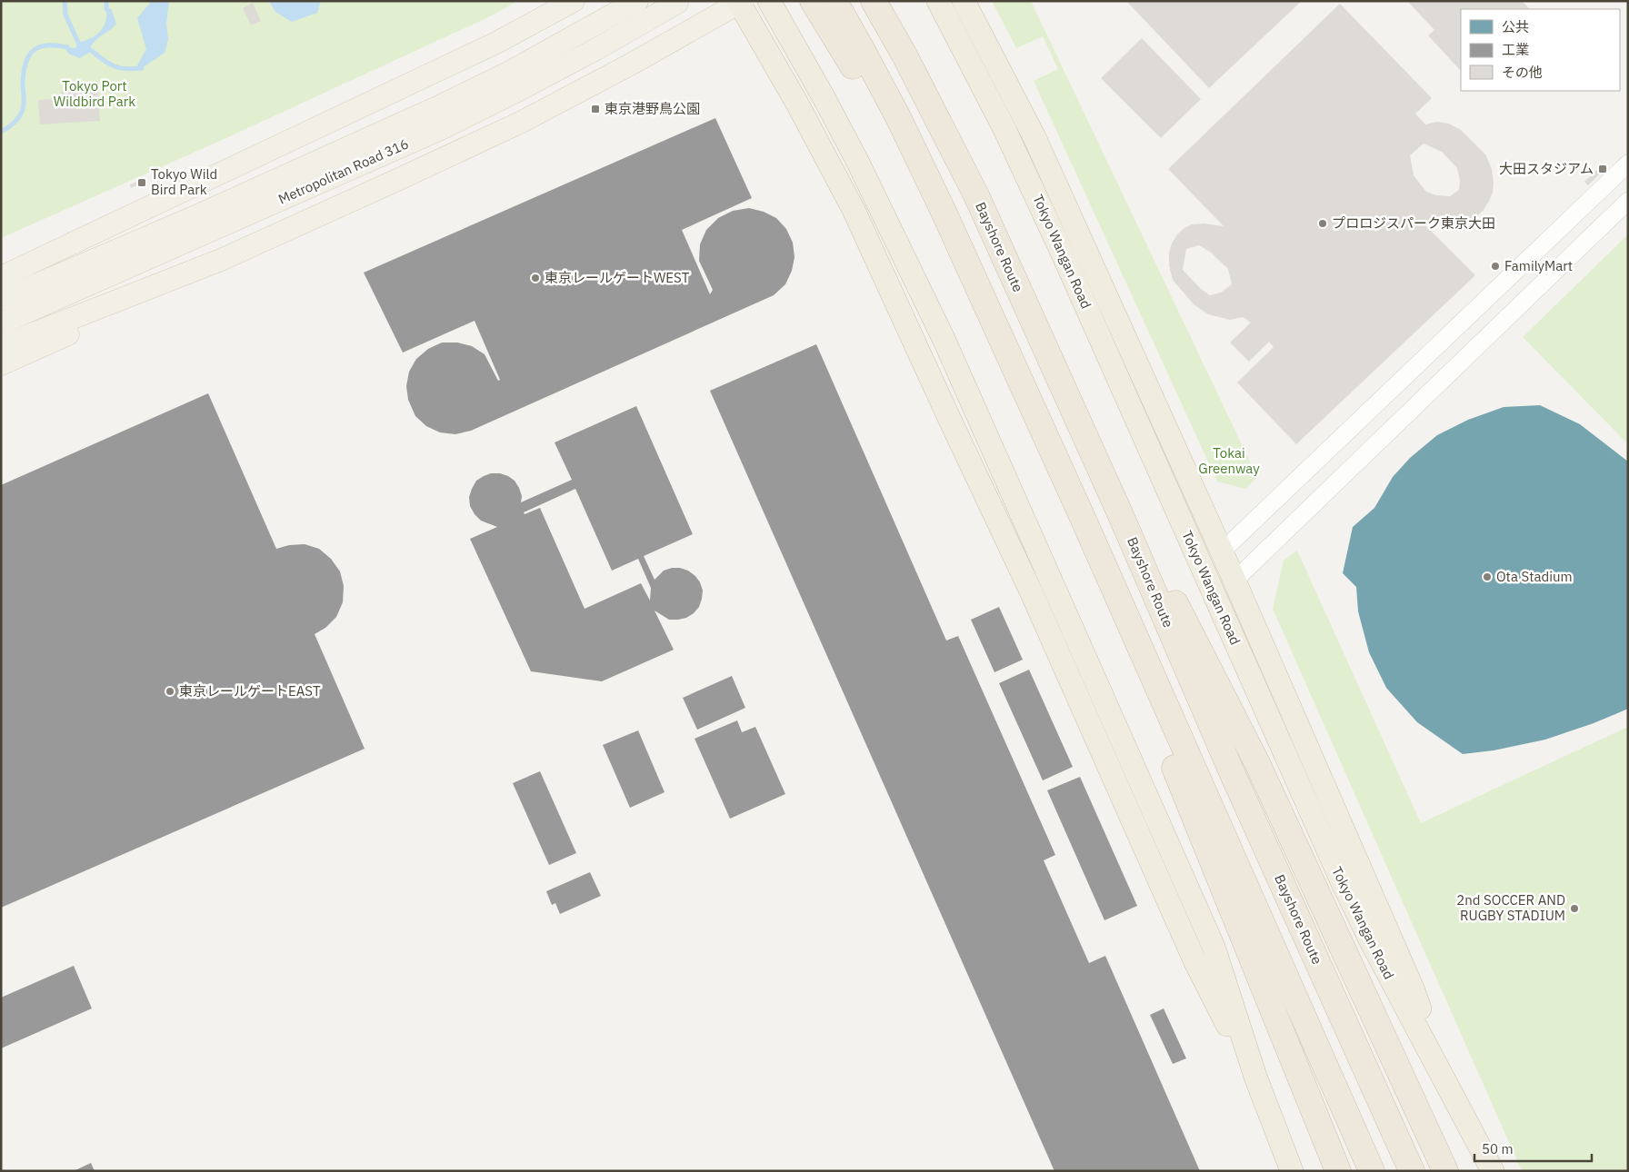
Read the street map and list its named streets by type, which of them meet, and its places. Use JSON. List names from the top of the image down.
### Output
{
  "streets": {
    "highway": ["Bayshore Route", "Tokyo Wangan Road"],
    "main road": ["Metropolitan Road 316"]
  },
  "parks": ["Tokyo Port Wildbird Park", "Tokai Greenway"],
  "places": {
    "transit": ["東京港野鳥公園", "大田スタジアム", "Tokyo Wild Bird Park"],
    "other": [
      "プロロジスパーク東京大田",
      "FamilyMart",
      "東京レールゲートWEST",
      "Ota Stadium",
      "東京レールゲートEAST",
      "2nd SOCCER AND RUGBY STADIUM"
    ]
  },
  "legend": ["公共", "工業", "その他"],
  "scale_bar": "50 m"
}
